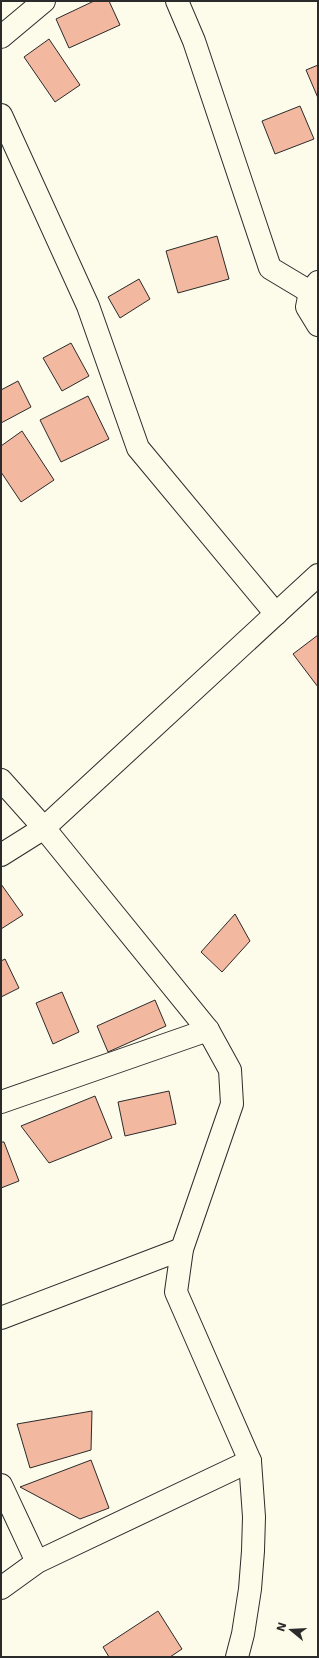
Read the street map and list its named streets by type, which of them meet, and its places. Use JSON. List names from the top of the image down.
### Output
{
  "north": "left"
}
